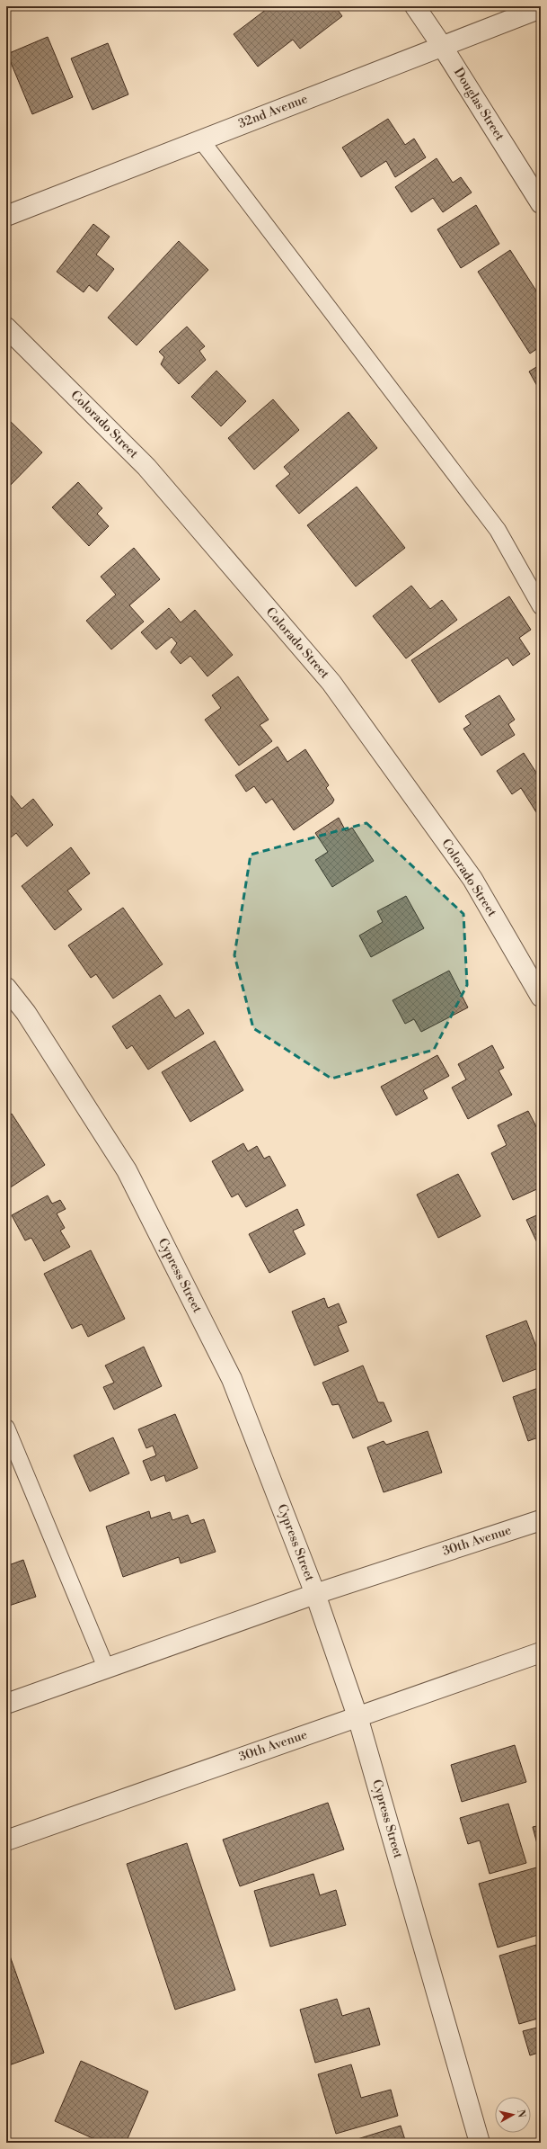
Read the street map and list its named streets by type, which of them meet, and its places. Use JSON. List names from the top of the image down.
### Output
{
  "streets": {
    "street": [
      "Douglas Street",
      "32nd Avenue",
      "Colorado Street",
      "Cypress Street",
      "30th Avenue"
    ]
  },
  "crossings": [
    ["Douglas Street", "32nd Avenue"],
    ["Cypress Street", "30th Avenue"]
  ],
  "north": "right"
}
